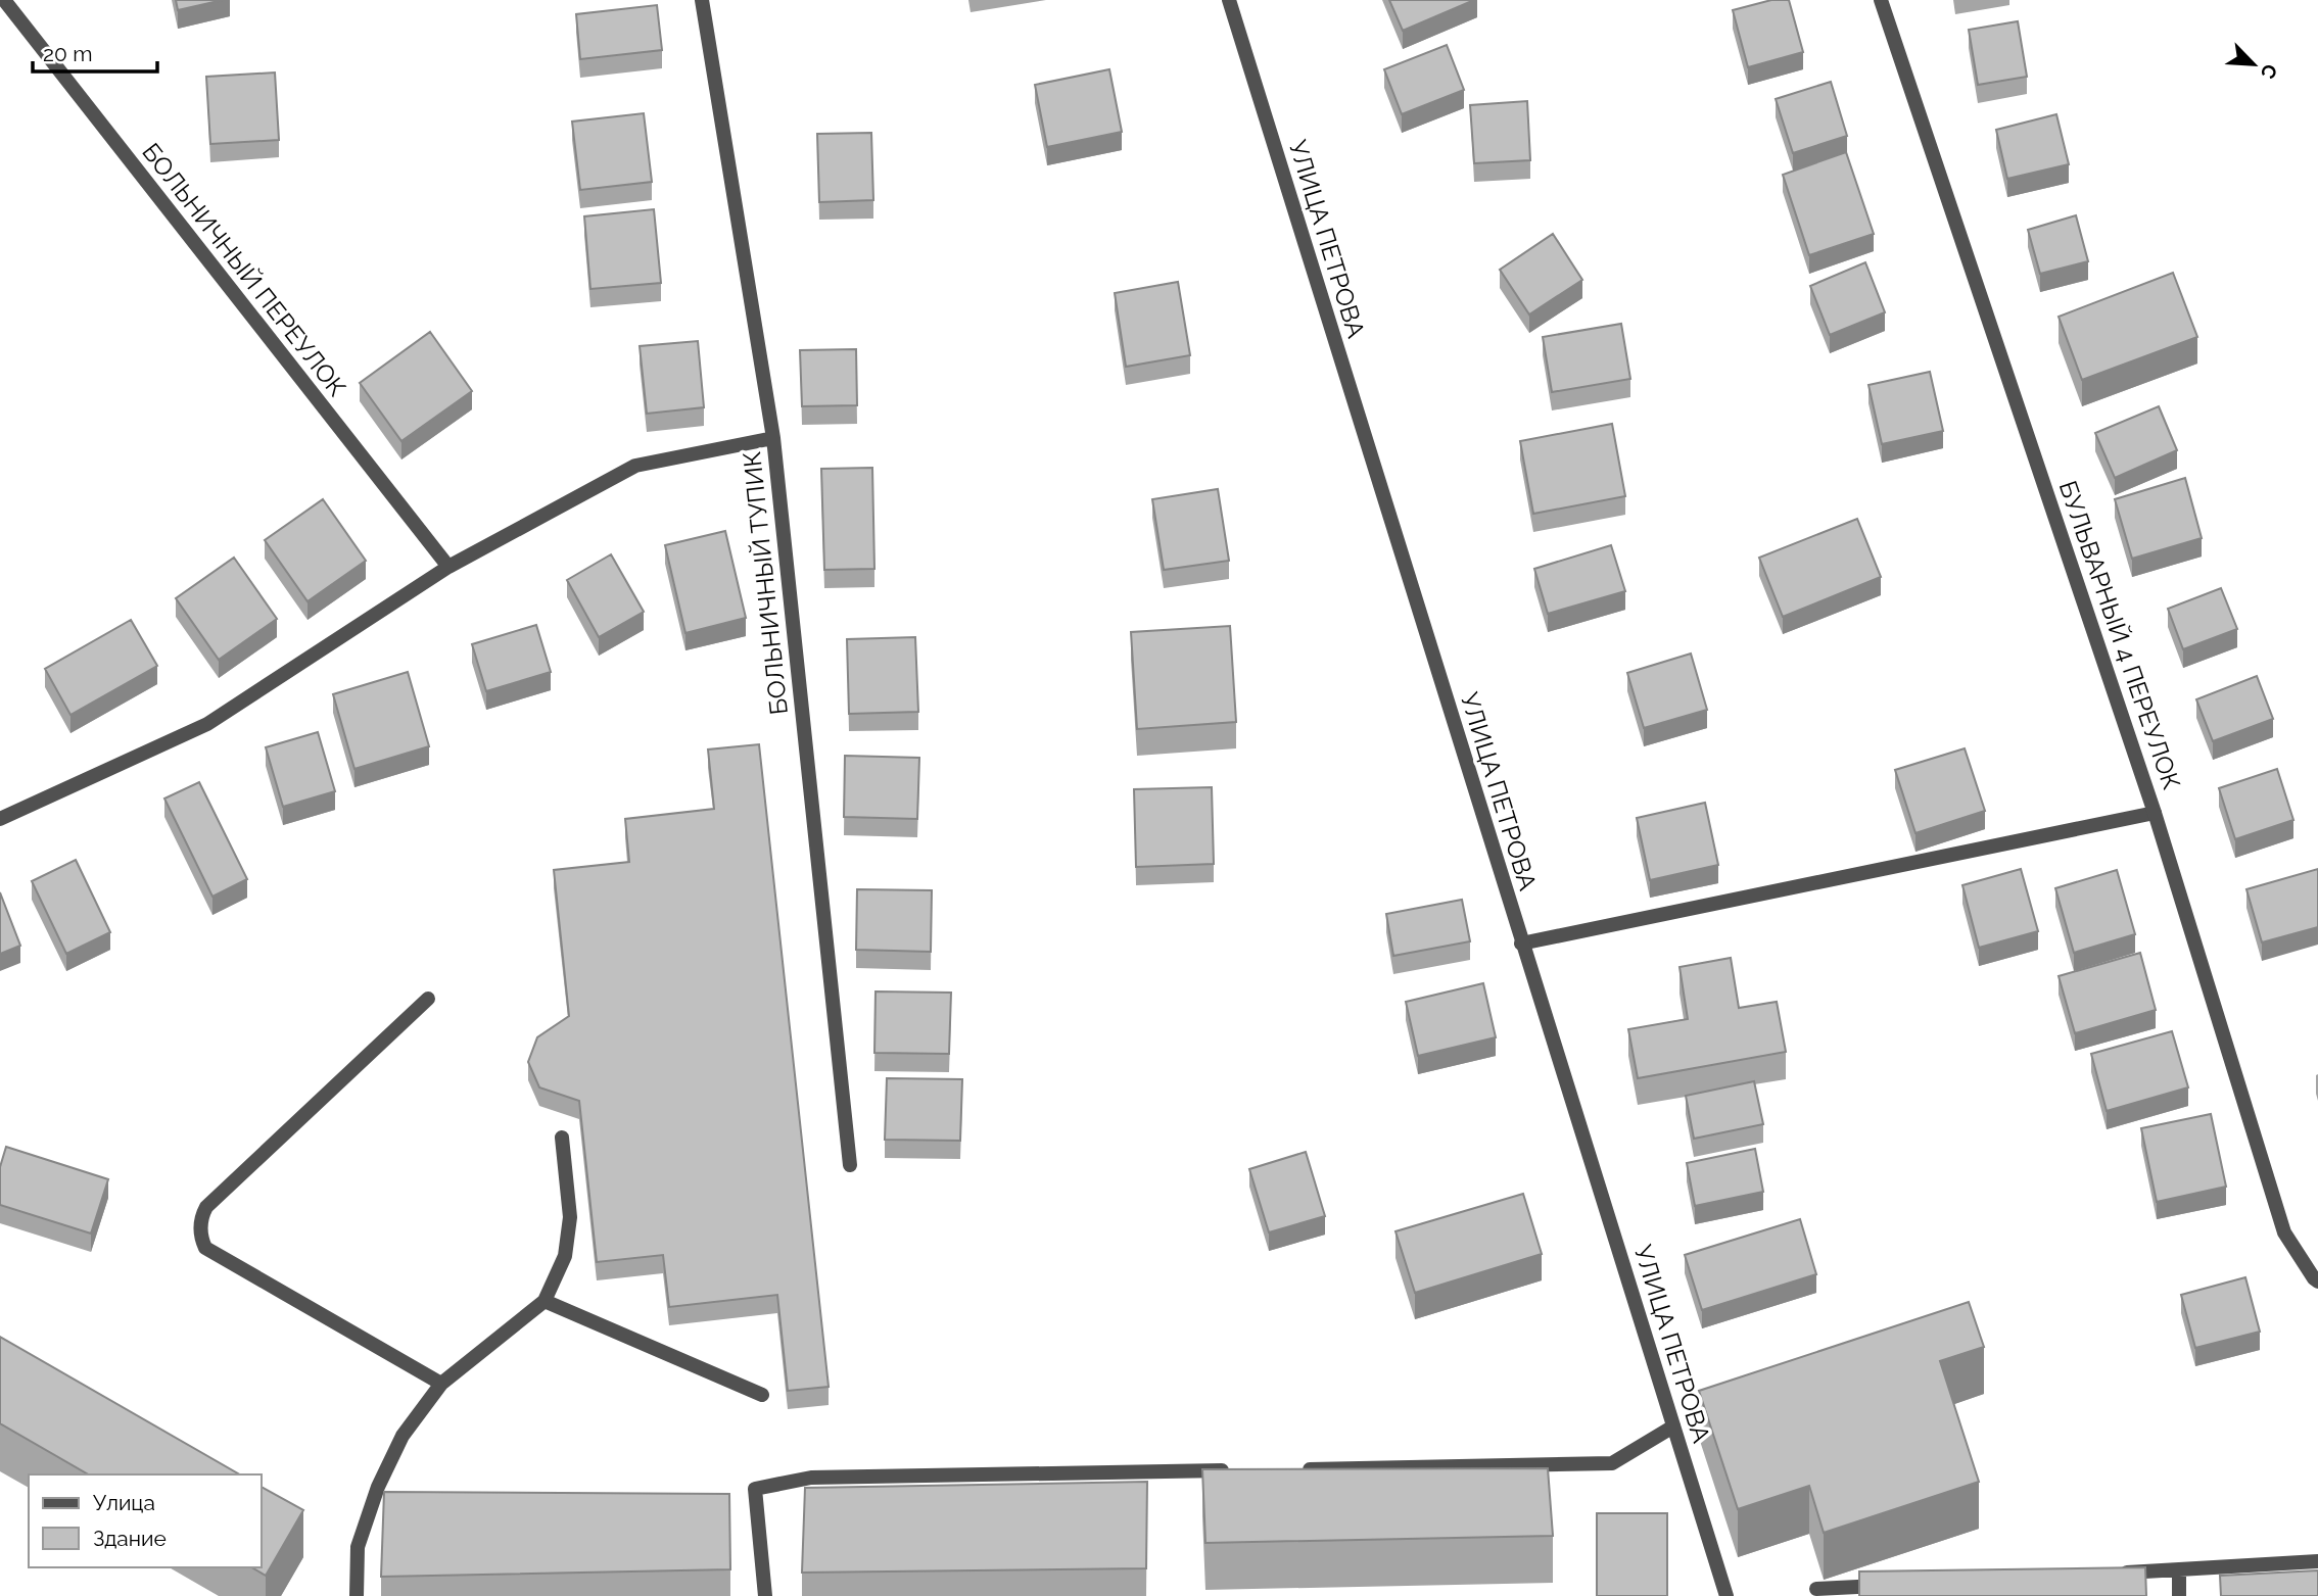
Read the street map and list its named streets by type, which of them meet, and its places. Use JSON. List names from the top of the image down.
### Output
{
  "streets": {
    "street": [
      "УЛИЦА ПЕТРОВА",
      "БОЛЬНИЧНЫЙ ПЕРЕУЛОК",
      "БОЛЬНИЧНЫЙ ТУПИК",
      "БУЛЬВАРНЫЙ 4 ПЕРЕУЛОК"
    ]
  },
  "legend": ["Улица", "Здание"],
  "scale_bar": "20 m",
  "north": "bottom right"
}
